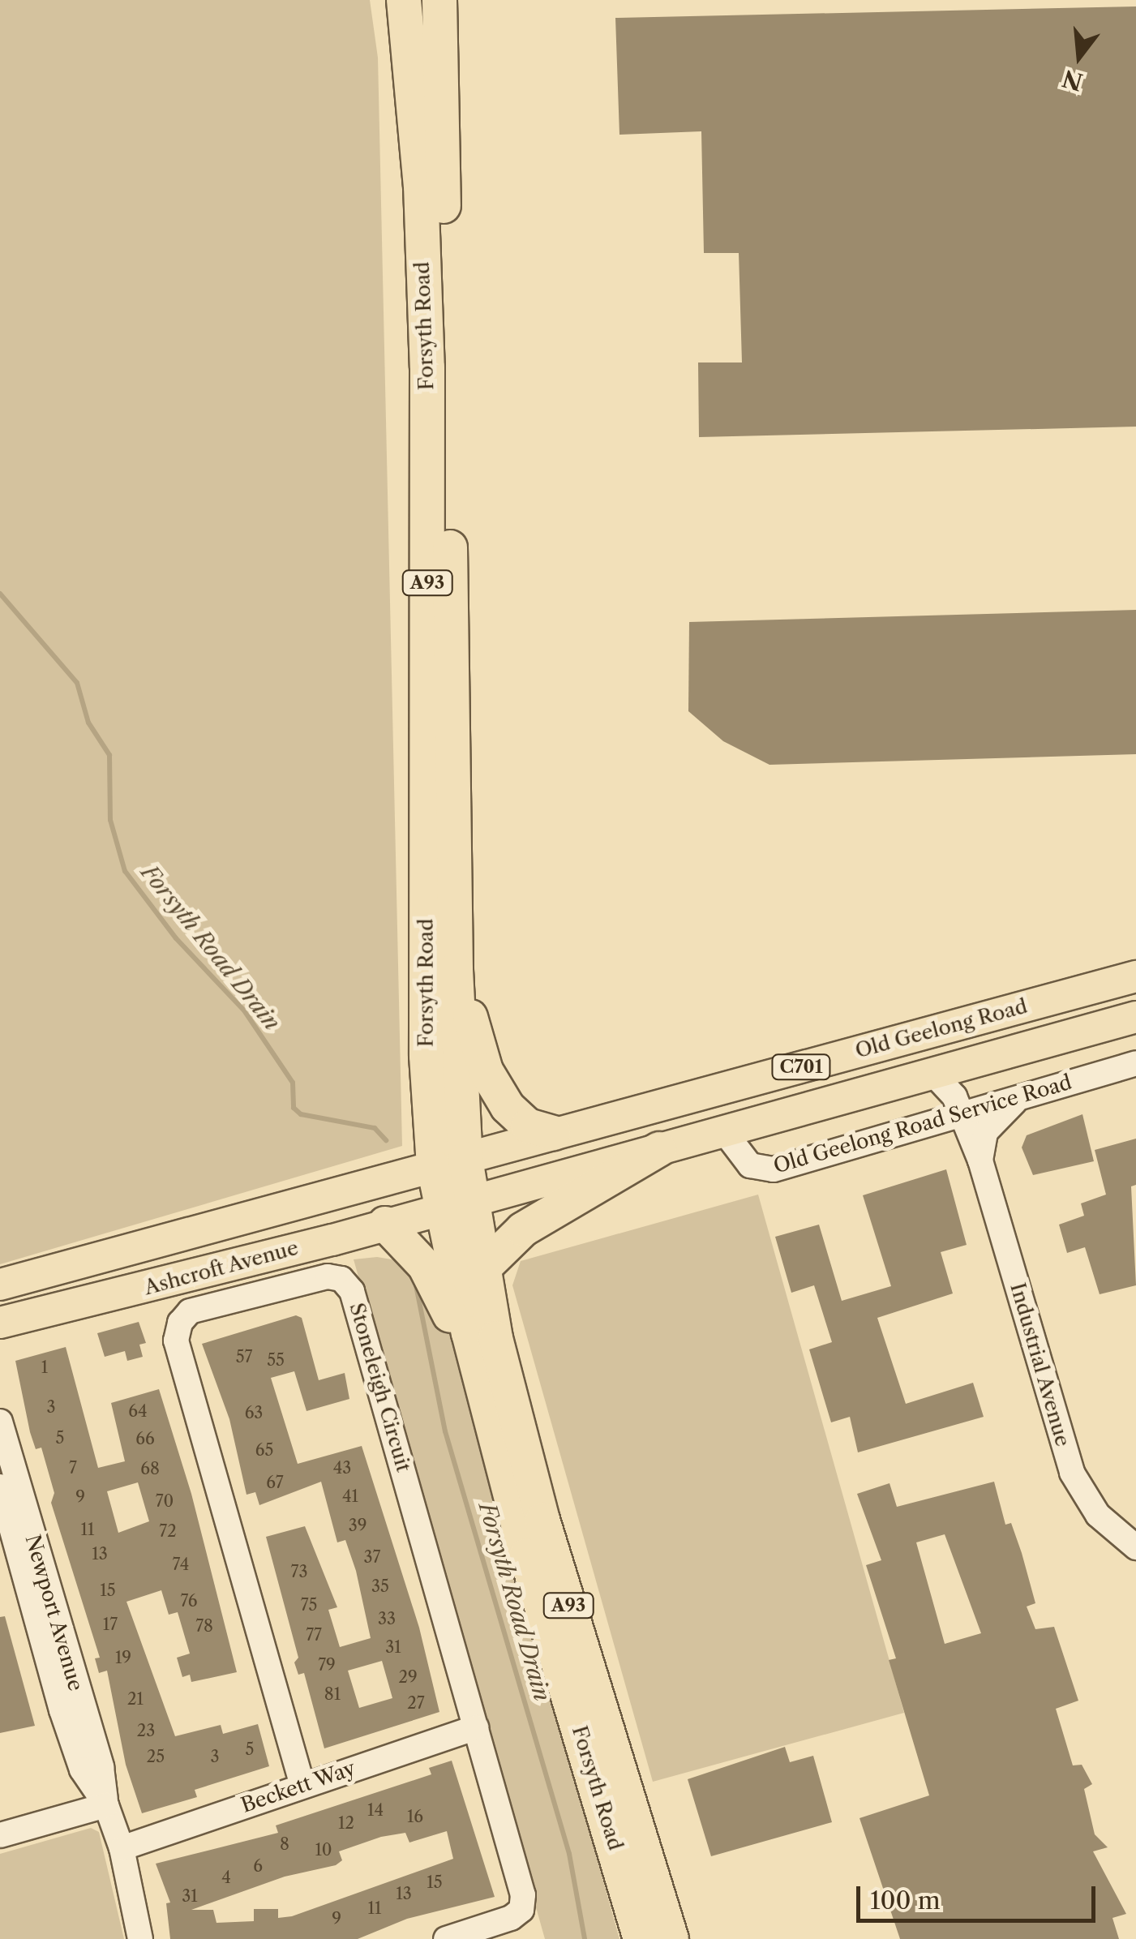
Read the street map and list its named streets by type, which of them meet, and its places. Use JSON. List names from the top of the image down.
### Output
{
  "streets": {
    "highway": ["Forsyth Road", "A93"],
    "main road": ["Old Geelong Road", "C701", "Ashcroft Avenue"],
    "street": [
      "Old Geelong Road Service Road",
      "Industrial Avenue",
      "Stoneleigh Circuit",
      "Newport Avenue",
      "Beckett Way"
    ]
  },
  "crossings": [
    ["Forsyth Road", "Old Geelong Road"],
    ["Forsyth Road", "Ashcroft Avenue"],
    ["Old Geelong Road", "Old Geelong Road Service Road"],
    ["Old Geelong Road", "Ashcroft Avenue"],
    ["Old Geelong Road", "Industrial Avenue"],
    ["Old Geelong Road Service Road", "Industrial Avenue"],
    ["Stoneleigh Circuit", "Beckett Way"],
    ["Newport Avenue", "Beckett Way"]
  ],
  "water": ["Forsyth Road Drain"],
  "house_numbers": [
    "57",
    "55",
    "1",
    "3",
    "64",
    "63",
    "5",
    "66",
    "65",
    "7",
    "43",
    "68",
    "67",
    "41",
    "9",
    "70",
    "39",
    "11",
    "72",
    "13",
    "37",
    "74",
    "73",
    "35",
    "15",
    "76",
    "75",
    "33",
    "17",
    "78",
    "77",
    "31",
    "19",
    "79",
    "29",
    "81",
    "21",
    "27",
    "23",
    "5",
    "25",
    "3",
    "14",
    "16",
    "12",
    "8",
    "10",
    "6",
    "4",
    "15",
    "13",
    "31",
    "11",
    "9"
  ],
  "scale_bar": "100 m",
  "north": "bottom"
}
